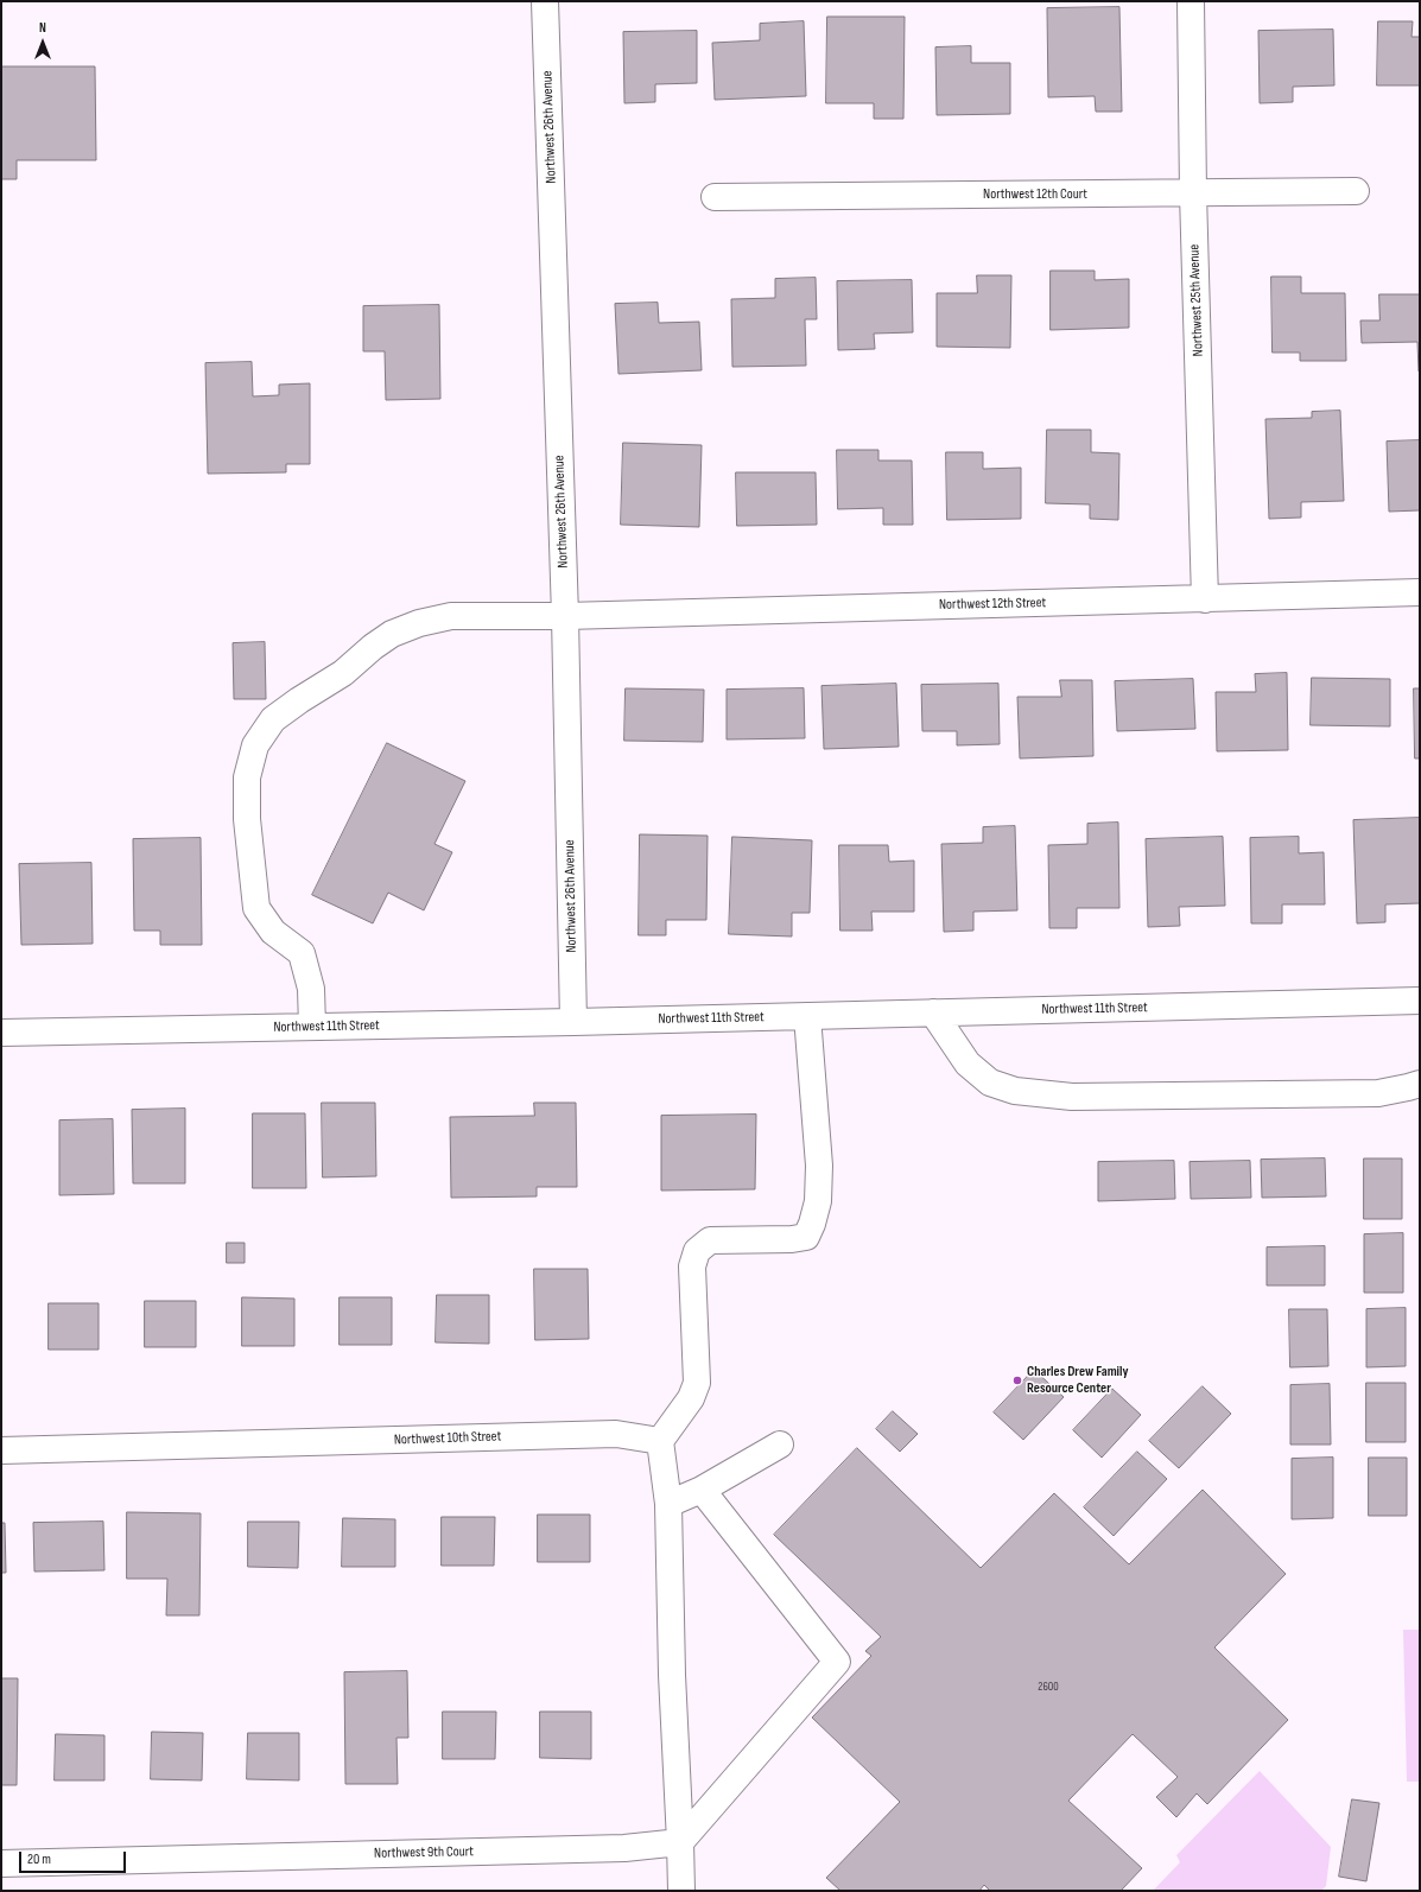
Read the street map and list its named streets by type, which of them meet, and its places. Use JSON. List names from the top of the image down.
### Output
{
  "streets": {
    "street": [
      "Northwest 26th Avenue",
      "Northwest 12th Court",
      "Northwest 25th Avenue",
      "Northwest 12th Street",
      "Northwest 11th Street",
      "Northwest 10th Street",
      "Northwest 9th Court"
    ]
  },
  "crossings": [
    ["Northwest 26th Avenue", "Northwest 12th Street"],
    ["Northwest 26th Avenue", "Northwest 11th Street"],
    ["Northwest 12th Court", "Northwest 25th Avenue"],
    ["Northwest 25th Avenue", "Northwest 12th Street"],
    ["Northwest 12th Street", "Northwest 11th Street"]
  ],
  "places": ["Charles Drew Family Resource Center"],
  "house_numbers": ["2600"],
  "scale_bar": "20 m",
  "north": "top"
}
